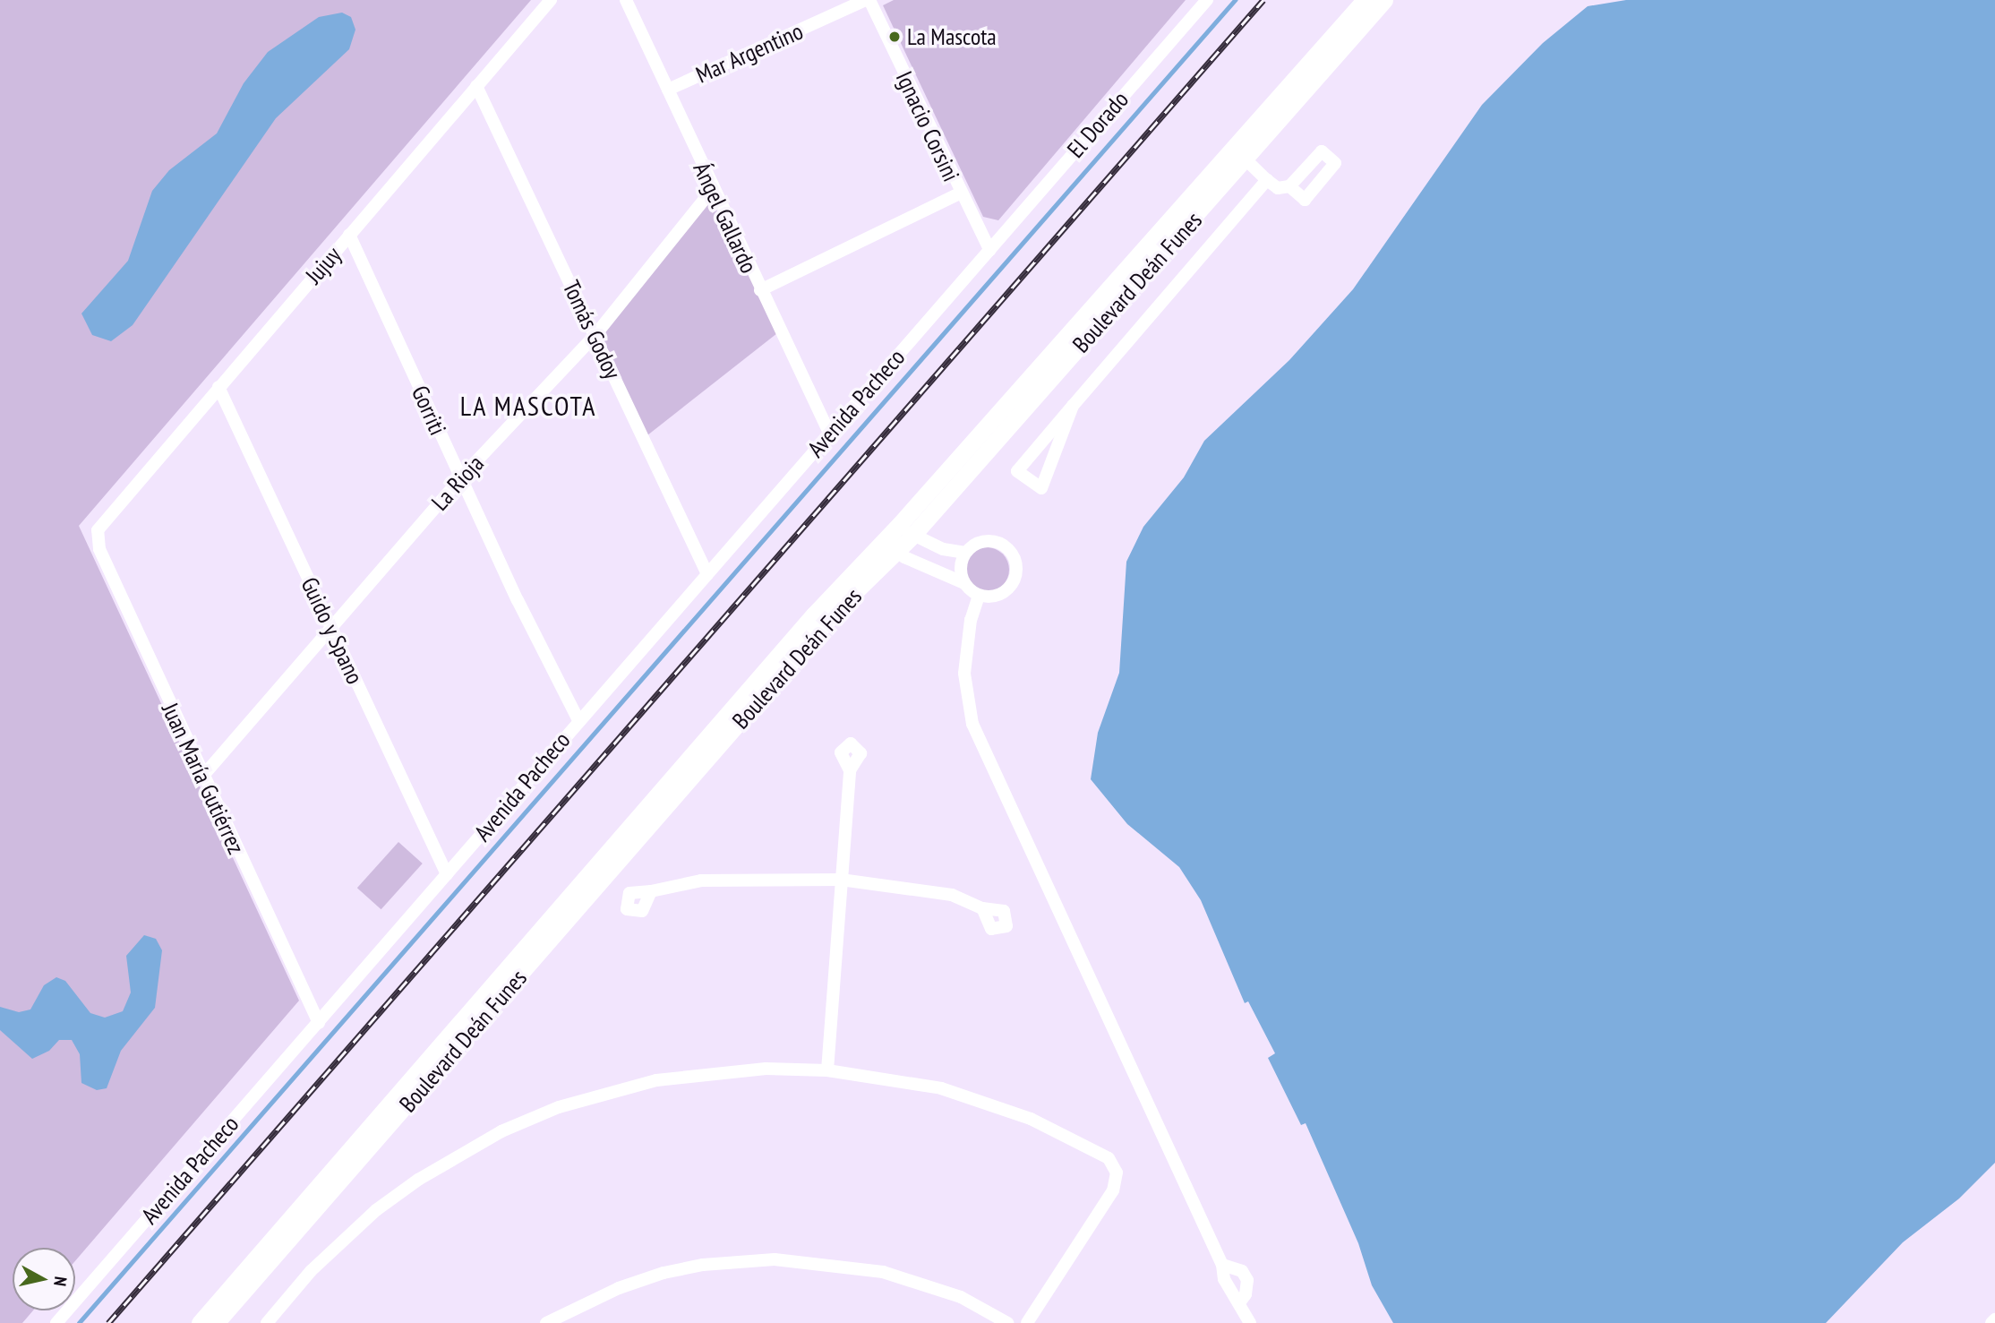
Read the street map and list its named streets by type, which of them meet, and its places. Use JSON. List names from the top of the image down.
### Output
{
  "streets": {
    "main road": ["Boulevard Deán Funes"],
    "street": [
      "Mar Argentino",
      "El Dorado",
      "Ignacio Corsini",
      "Ángel Gallardo",
      "Jujuy",
      "Tomás Godoy",
      "Avenida Pacheco",
      "Gorriti",
      "La Rioja",
      "Guido y Spano",
      "Juan María Gutiérrez"
    ]
  },
  "crossings": [
    ["Mar Argentino", "Ángel Gallardo"],
    ["El Dorado", "Ignacio Corsini"],
    ["El Dorado", "Avenida Pacheco"],
    ["Ignacio Corsini", "Avenida Pacheco"],
    ["Ángel Gallardo", "Avenida Pacheco"],
    ["Ángel Gallardo", "La Rioja"],
    ["Jujuy", "Tomás Godoy"],
    ["Jujuy", "Gorriti"],
    ["Jujuy", "Guido y Spano"],
    ["Jujuy", "Juan María Gutiérrez"],
    ["Tomás Godoy", "Avenida Pacheco"],
    ["Tomás Godoy", "La Rioja"],
    ["Avenida Pacheco", "Gorriti"],
    ["Avenida Pacheco", "Guido y Spano"],
    ["Avenida Pacheco", "Juan María Gutiérrez"],
    ["Gorriti", "La Rioja"],
    ["La Rioja", "Guido y Spano"],
    ["La Rioja", "Juan María Gutiérrez"]
  ],
  "districts": ["LA MASCOTA"],
  "places": ["La Mascota"],
  "north": "right"
}
